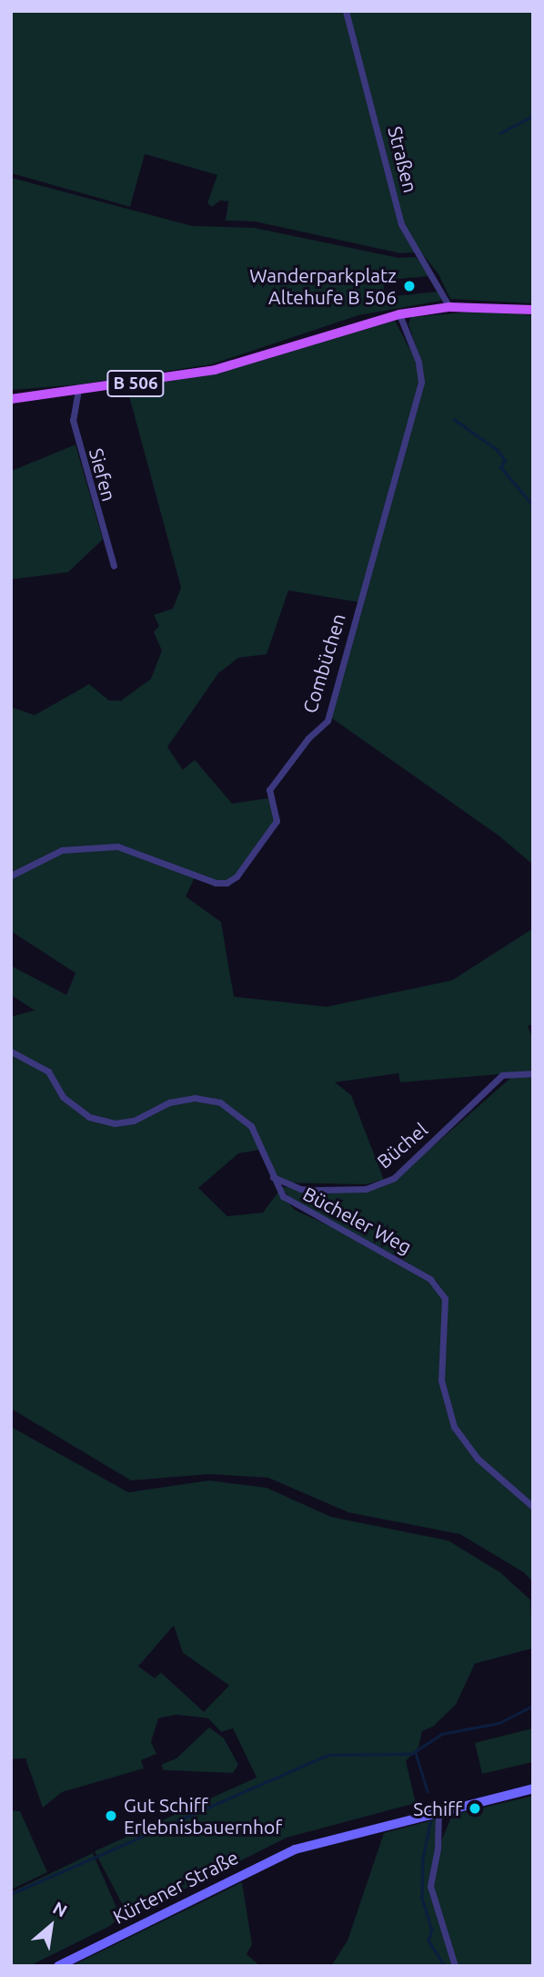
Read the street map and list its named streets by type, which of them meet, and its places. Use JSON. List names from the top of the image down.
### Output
{
  "streets": {
    "main road": ["B 506", "Kürtener Straße"],
    "street": [
      "Straßen",
      "Siefen",
      "Combüchen",
      "Büchel",
      "Bücheler Weg"
    ]
  },
  "crossings": [
    ["Straßen", "B 506"],
    ["B 506", "Siefen"],
    ["B 506", "Combüchen"],
    ["Büchel", "Bücheler Weg"]
  ],
  "places": ["Wanderparkplatz Altehufe B 506", "Schiff", "Gut Schiff Erlebnisbauernhof"],
  "north": "top right"
}
